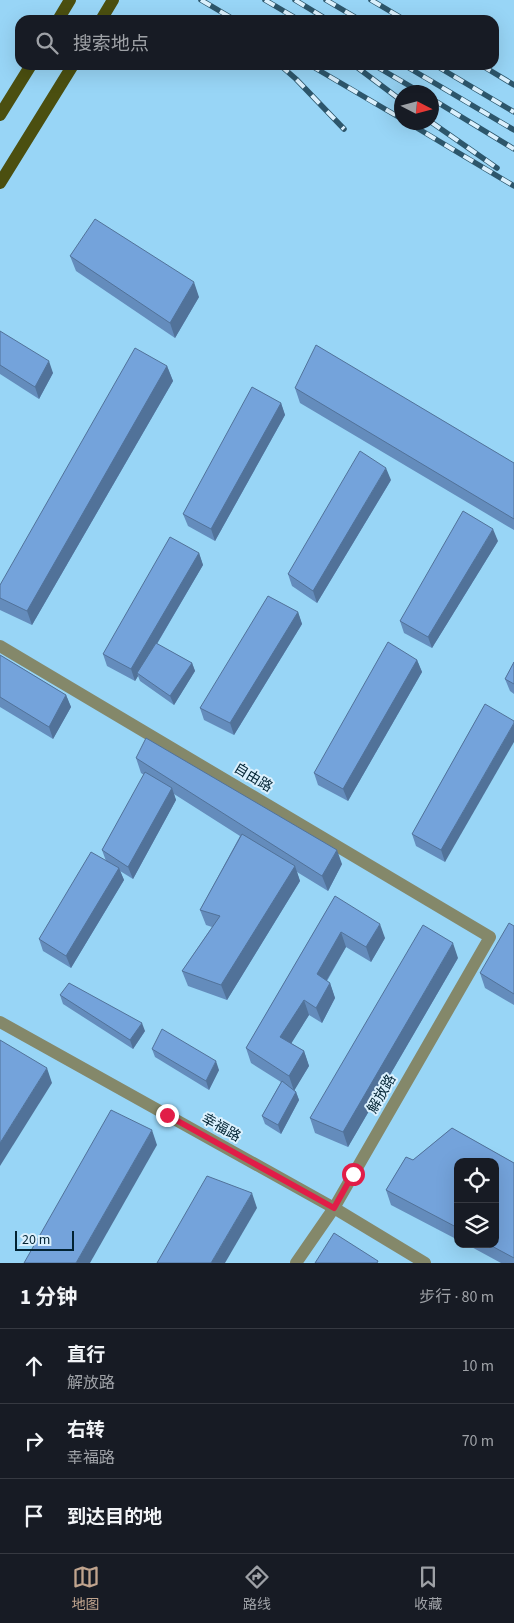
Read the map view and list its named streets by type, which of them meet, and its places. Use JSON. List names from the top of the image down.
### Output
{
  "streets": {
    "street": ["自由路", "解放路", "幸福路"]
  },
  "crossings": [
    ["自由路", "解放路"],
    ["解放路", "幸福路"]
  ],
  "scale_bar": "20 m",
  "north": "right",
  "page": {
    "search": "搜索地点",
    "scale": "20 m",
    "heading": ["1 分钟", "步行 · 80 m"],
    "list": [
      ["直行", "解放路", "10 m"],
      ["右转", "幸福路", "70 m"],
      "到达目的地"
    ],
    "nav": ["地图", "路线", "收藏"]
  }
}
